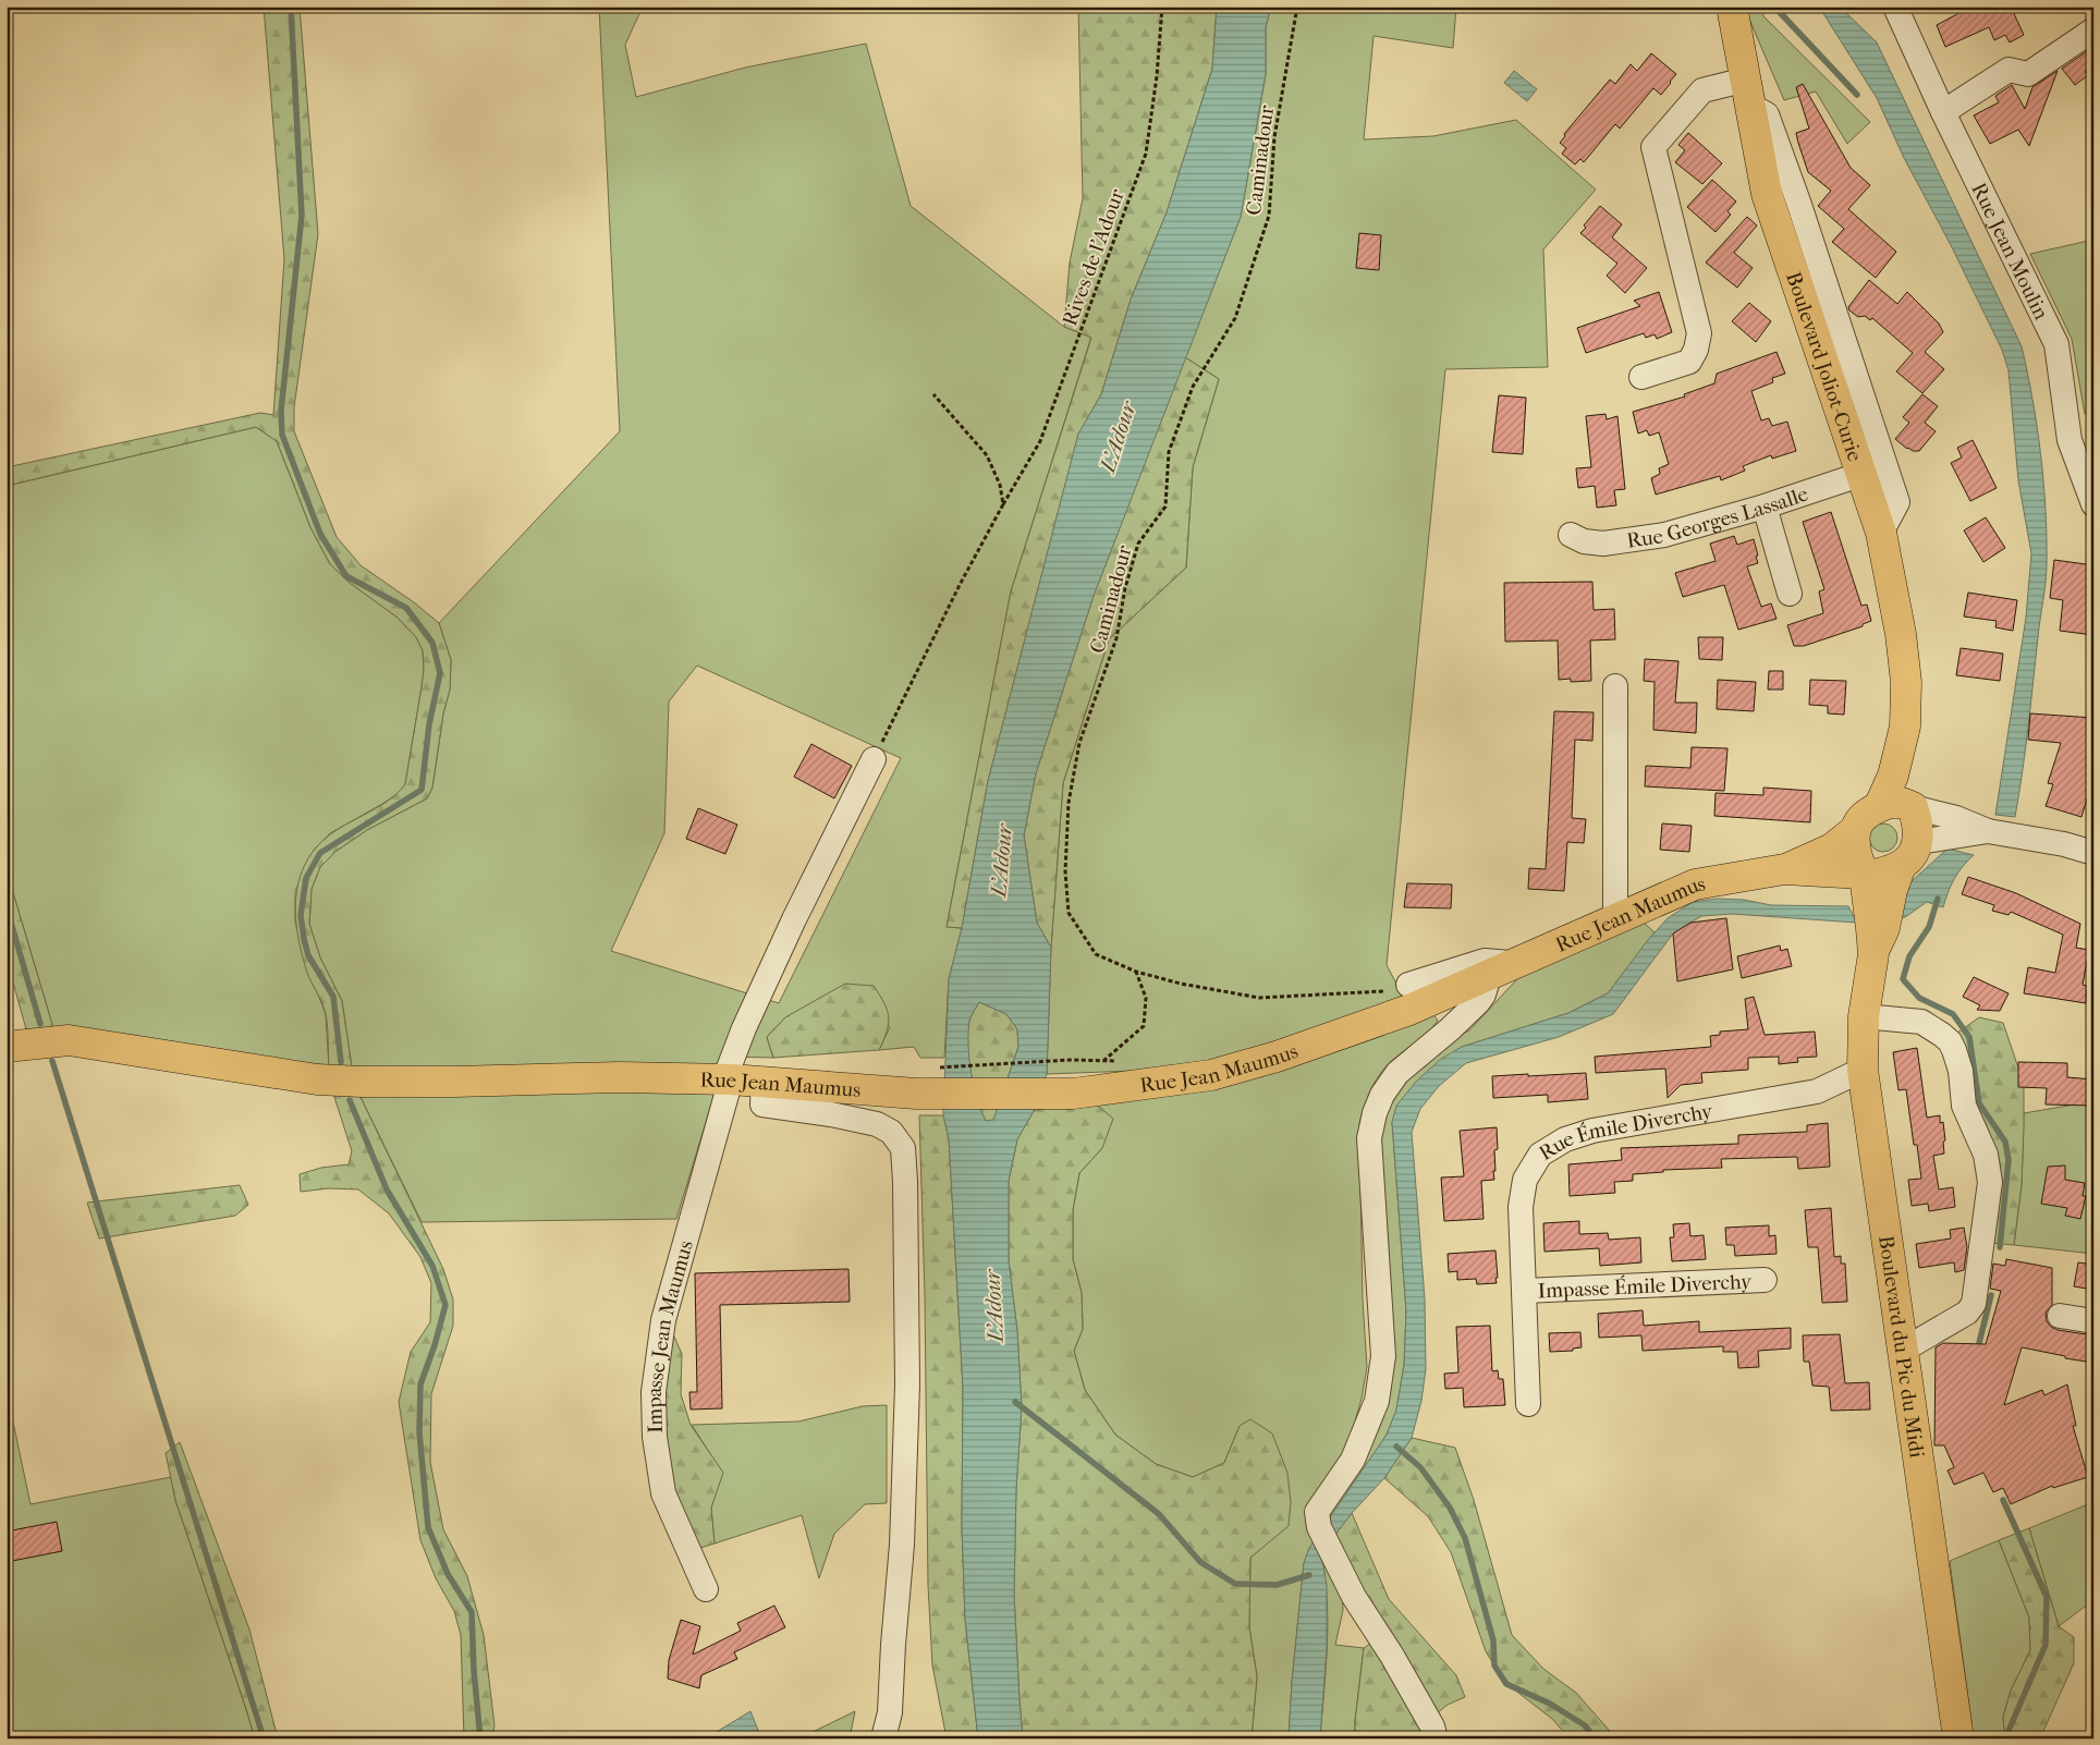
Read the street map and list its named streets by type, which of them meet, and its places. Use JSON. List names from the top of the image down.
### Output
{
  "streets": {
    "main road": ["Boulevard Joliot-Curie", "Rue Jean Maumus", "Boulevard du Pic du Midi"],
    "street": [
      "Rue Jean Moulin",
      "Rue Georges Lassalle",
      "Rue Émile Diverchy",
      "Impasse Émile Diverchy",
      "Impasse Jean Maumus"
    ],
    "path": ["Caminadour", "Rives de l'Adour"]
  },
  "crossings": [
    ["Rives de l'Adour", "Impasse Jean Maumus"],
    ["Boulevard Joliot-Curie", "Rue Georges Lassalle"],
    ["Rue Jean Maumus", "Impasse Jean Maumus"],
    ["Rue Émile Diverchy", "Impasse Émile Diverchy"],
    ["Rue Émile Diverchy", "Boulevard du Pic du Midi"]
  ],
  "water": ["L'Adour"]
}
